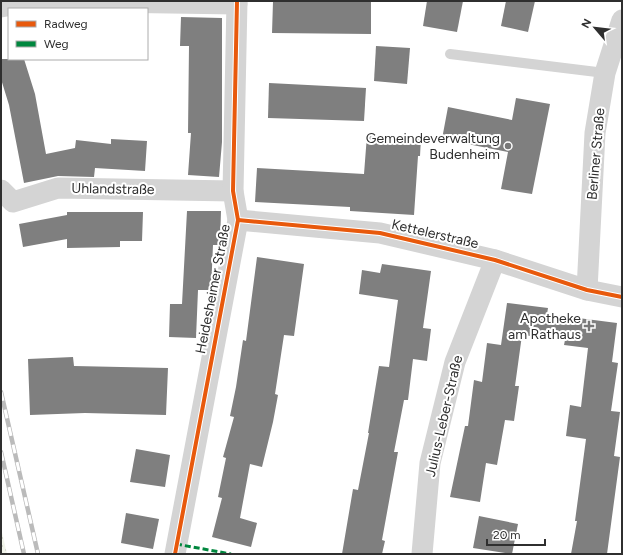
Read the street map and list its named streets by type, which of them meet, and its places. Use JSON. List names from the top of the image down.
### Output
{
  "streets": {
    "street": [
      "Berliner Straße",
      "Uhlandstraße",
      "Kettelerstraße",
      "Heidesheimer Straße",
      "Julius-Leber-Straße"
    ]
  },
  "crossings": [
    ["Berliner Straße", "Kettelerstraße"],
    ["Uhlandstraße", "Heidesheimer Straße"],
    ["Kettelerstraße", "Heidesheimer Straße"],
    ["Kettelerstraße", "Julius-Leber-Straße"]
  ],
  "places": {
    "other": ["Gemeindeverwaltung Budenheim"],
    "health": ["Apotheke am Rathaus"]
  },
  "legend": ["Radweg", "Weg"],
  "scale_bar": "20 m",
  "north": "top left"
}
